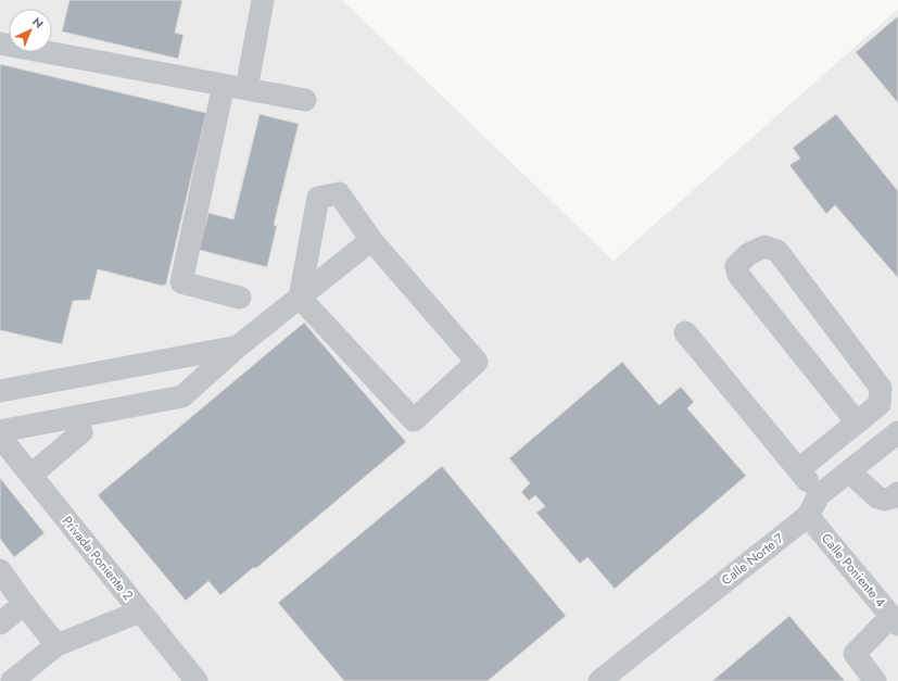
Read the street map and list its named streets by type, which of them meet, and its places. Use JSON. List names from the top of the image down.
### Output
{
  "streets": {
    "street": ["Privada Poniente 2", "Calle Norte 7", "Calle Poniente 4"]
  },
  "crossings": [
    ["Calle Norte 7", "Calle Poniente 4"]
  ],
  "north": "top right"
}
